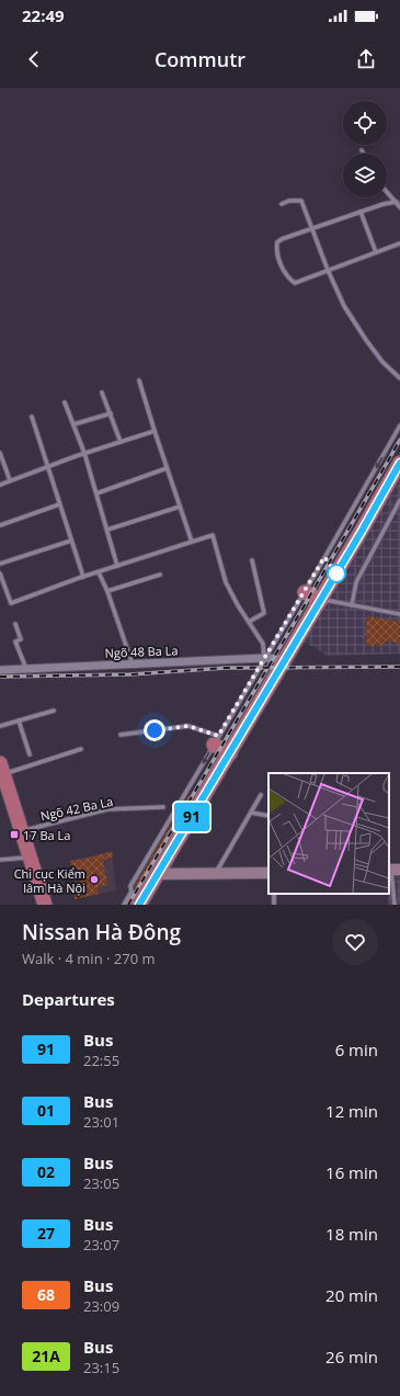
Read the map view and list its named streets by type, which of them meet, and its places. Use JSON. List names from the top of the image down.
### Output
{
  "streets": {
    "street": ["Ngõ 48 Ba La"],
    "lane": ["Ngõ 42 Ba La"]
  },
  "places": {
    "transit": ["17 Ba La"],
    "other": ["Chi cục Kiểm lâm Hà Nội"]
  },
  "lines": ["bus line 91"],
  "page": {
    "status": "22:49",
    "header": "Commutr",
    "on_map": "91",
    "heading": [
      ["Nissan Hà Đông", "Walk · 4 min · 270 m"],
      "Departures"
    ],
    "list": [
      {
        "mark": "91",
        "name": "Bus",
        "note": "22:55",
        "value": "6 min"
      },
      {
        "mark": "01",
        "name": "Bus",
        "note": "23:01",
        "value": "12 min"
      },
      {
        "mark": "02",
        "name": "Bus",
        "note": "23:05",
        "value": "16 min"
      },
      {
        "mark": "27",
        "name": "Bus",
        "note": "23:07",
        "value": "18 min"
      },
      {
        "mark": "68",
        "name": "Bus",
        "note": "23:09",
        "value": "20 min"
      },
      {
        "mark": "21A",
        "name": "Bus",
        "note": "23:15",
        "value": "26 min"
      }
    ]
  }
}
